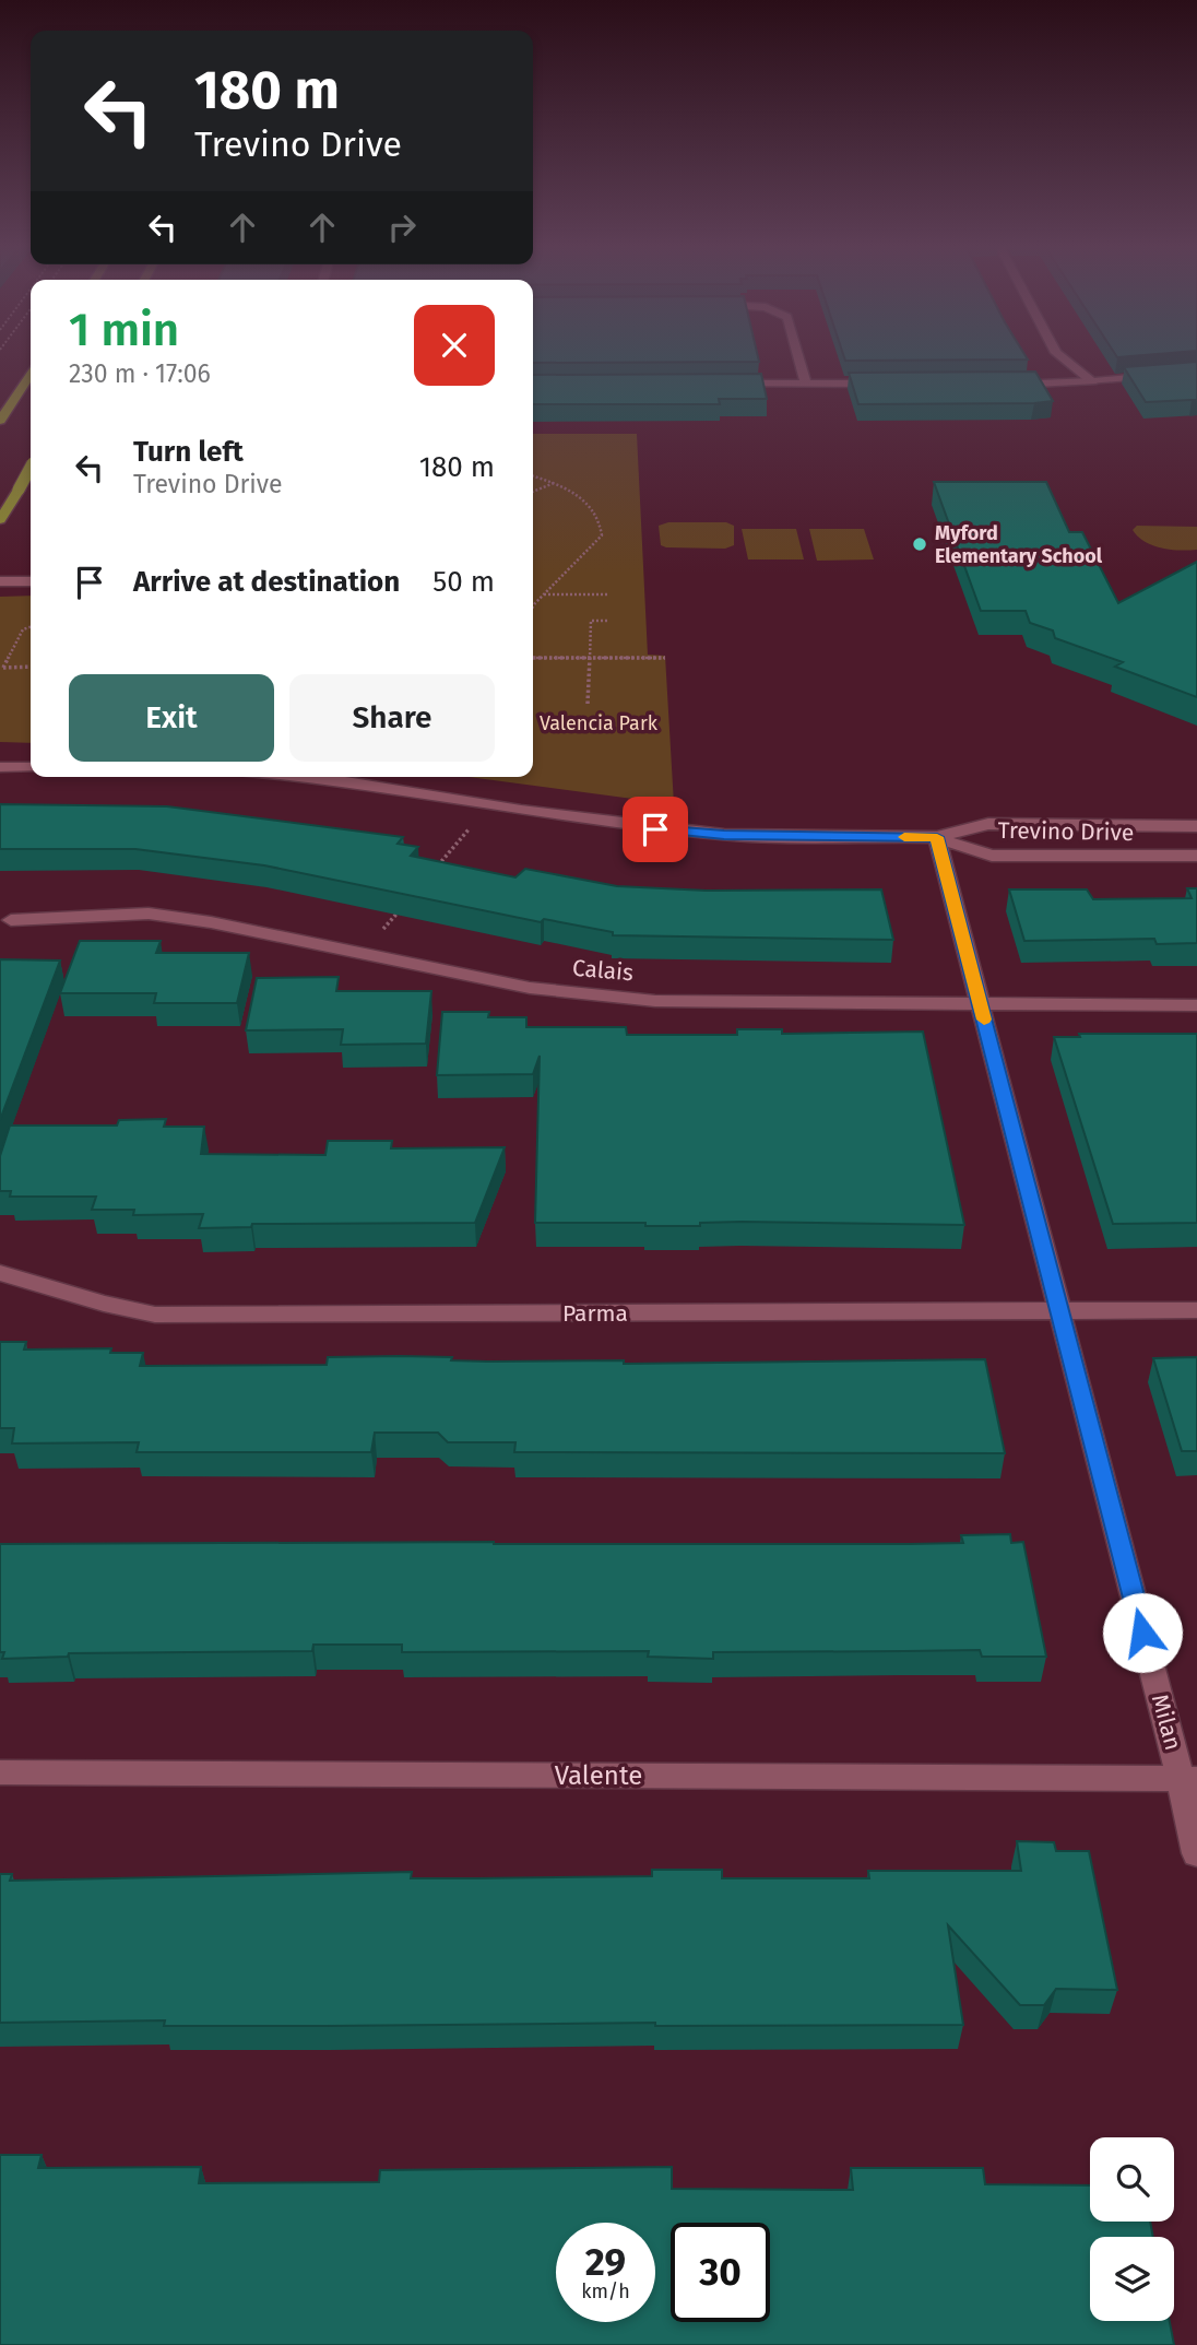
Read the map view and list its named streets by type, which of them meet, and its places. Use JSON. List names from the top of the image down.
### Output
{
  "streets": {
    "street": [
      "Trevino Drive",
      "Calais",
      "Parma",
      "Milan",
      "Valente"
    ]
  },
  "crossings": [
    ["Trevino Drive", "Milan"],
    ["Calais", "Milan"],
    ["Parma", "Milan"],
    ["Milan", "Valente"]
  ],
  "parks": ["Valencia Park"],
  "places": ["Myford Elementary School"],
  "page": {
    "turn": ["180 m", "Trevino Drive"],
    "heading": ["1 min", "230 m · 17:06"],
    "list": [
      {
        "name": "Turn left",
        "note": "Trevino Drive",
        "value": "180 m"
      },
      {
        "name": "Arrive at destination",
        "value": "50 m"
      }
    ],
    "buttons": ["Exit", "Share"],
    "speed": "29 km/h",
    "limit": "30"
  }
}
